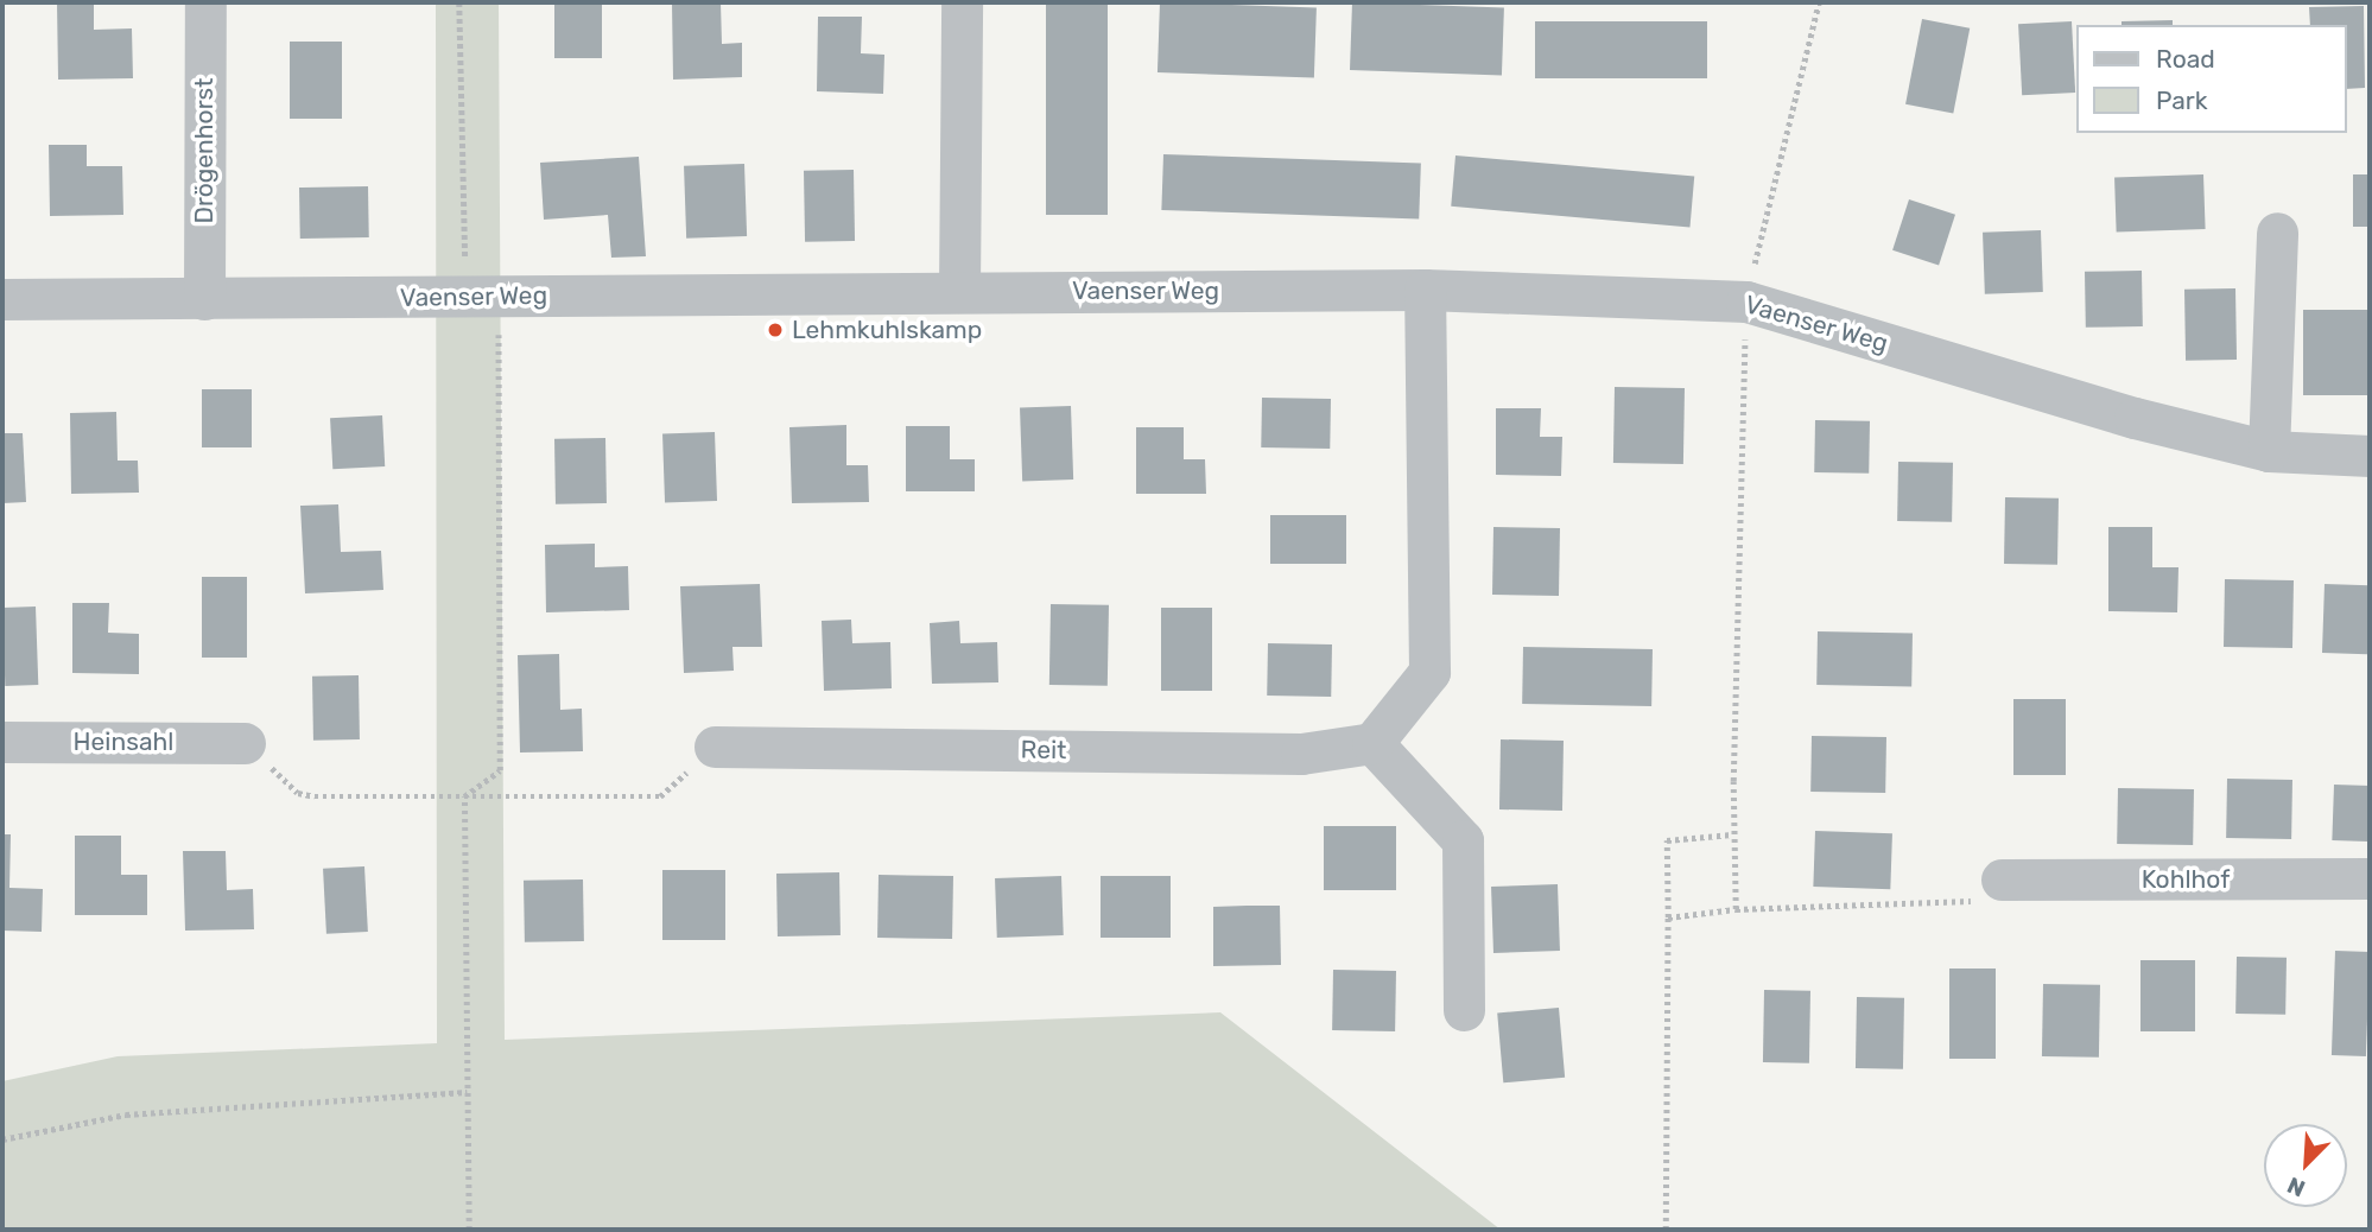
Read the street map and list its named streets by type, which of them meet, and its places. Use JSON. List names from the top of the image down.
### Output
{
  "streets": {
    "street": [
      "Drögenhorst",
      "Vaenser Weg",
      "Heinsahl",
      "Reit",
      "Kohlhof"
    ]
  },
  "crossings": [
    ["Drögenhorst", "Vaenser Weg"]
  ],
  "places": ["Lehmkuhlskamp"],
  "legend": ["Road", "Park"],
  "north": "bottom left"
}
